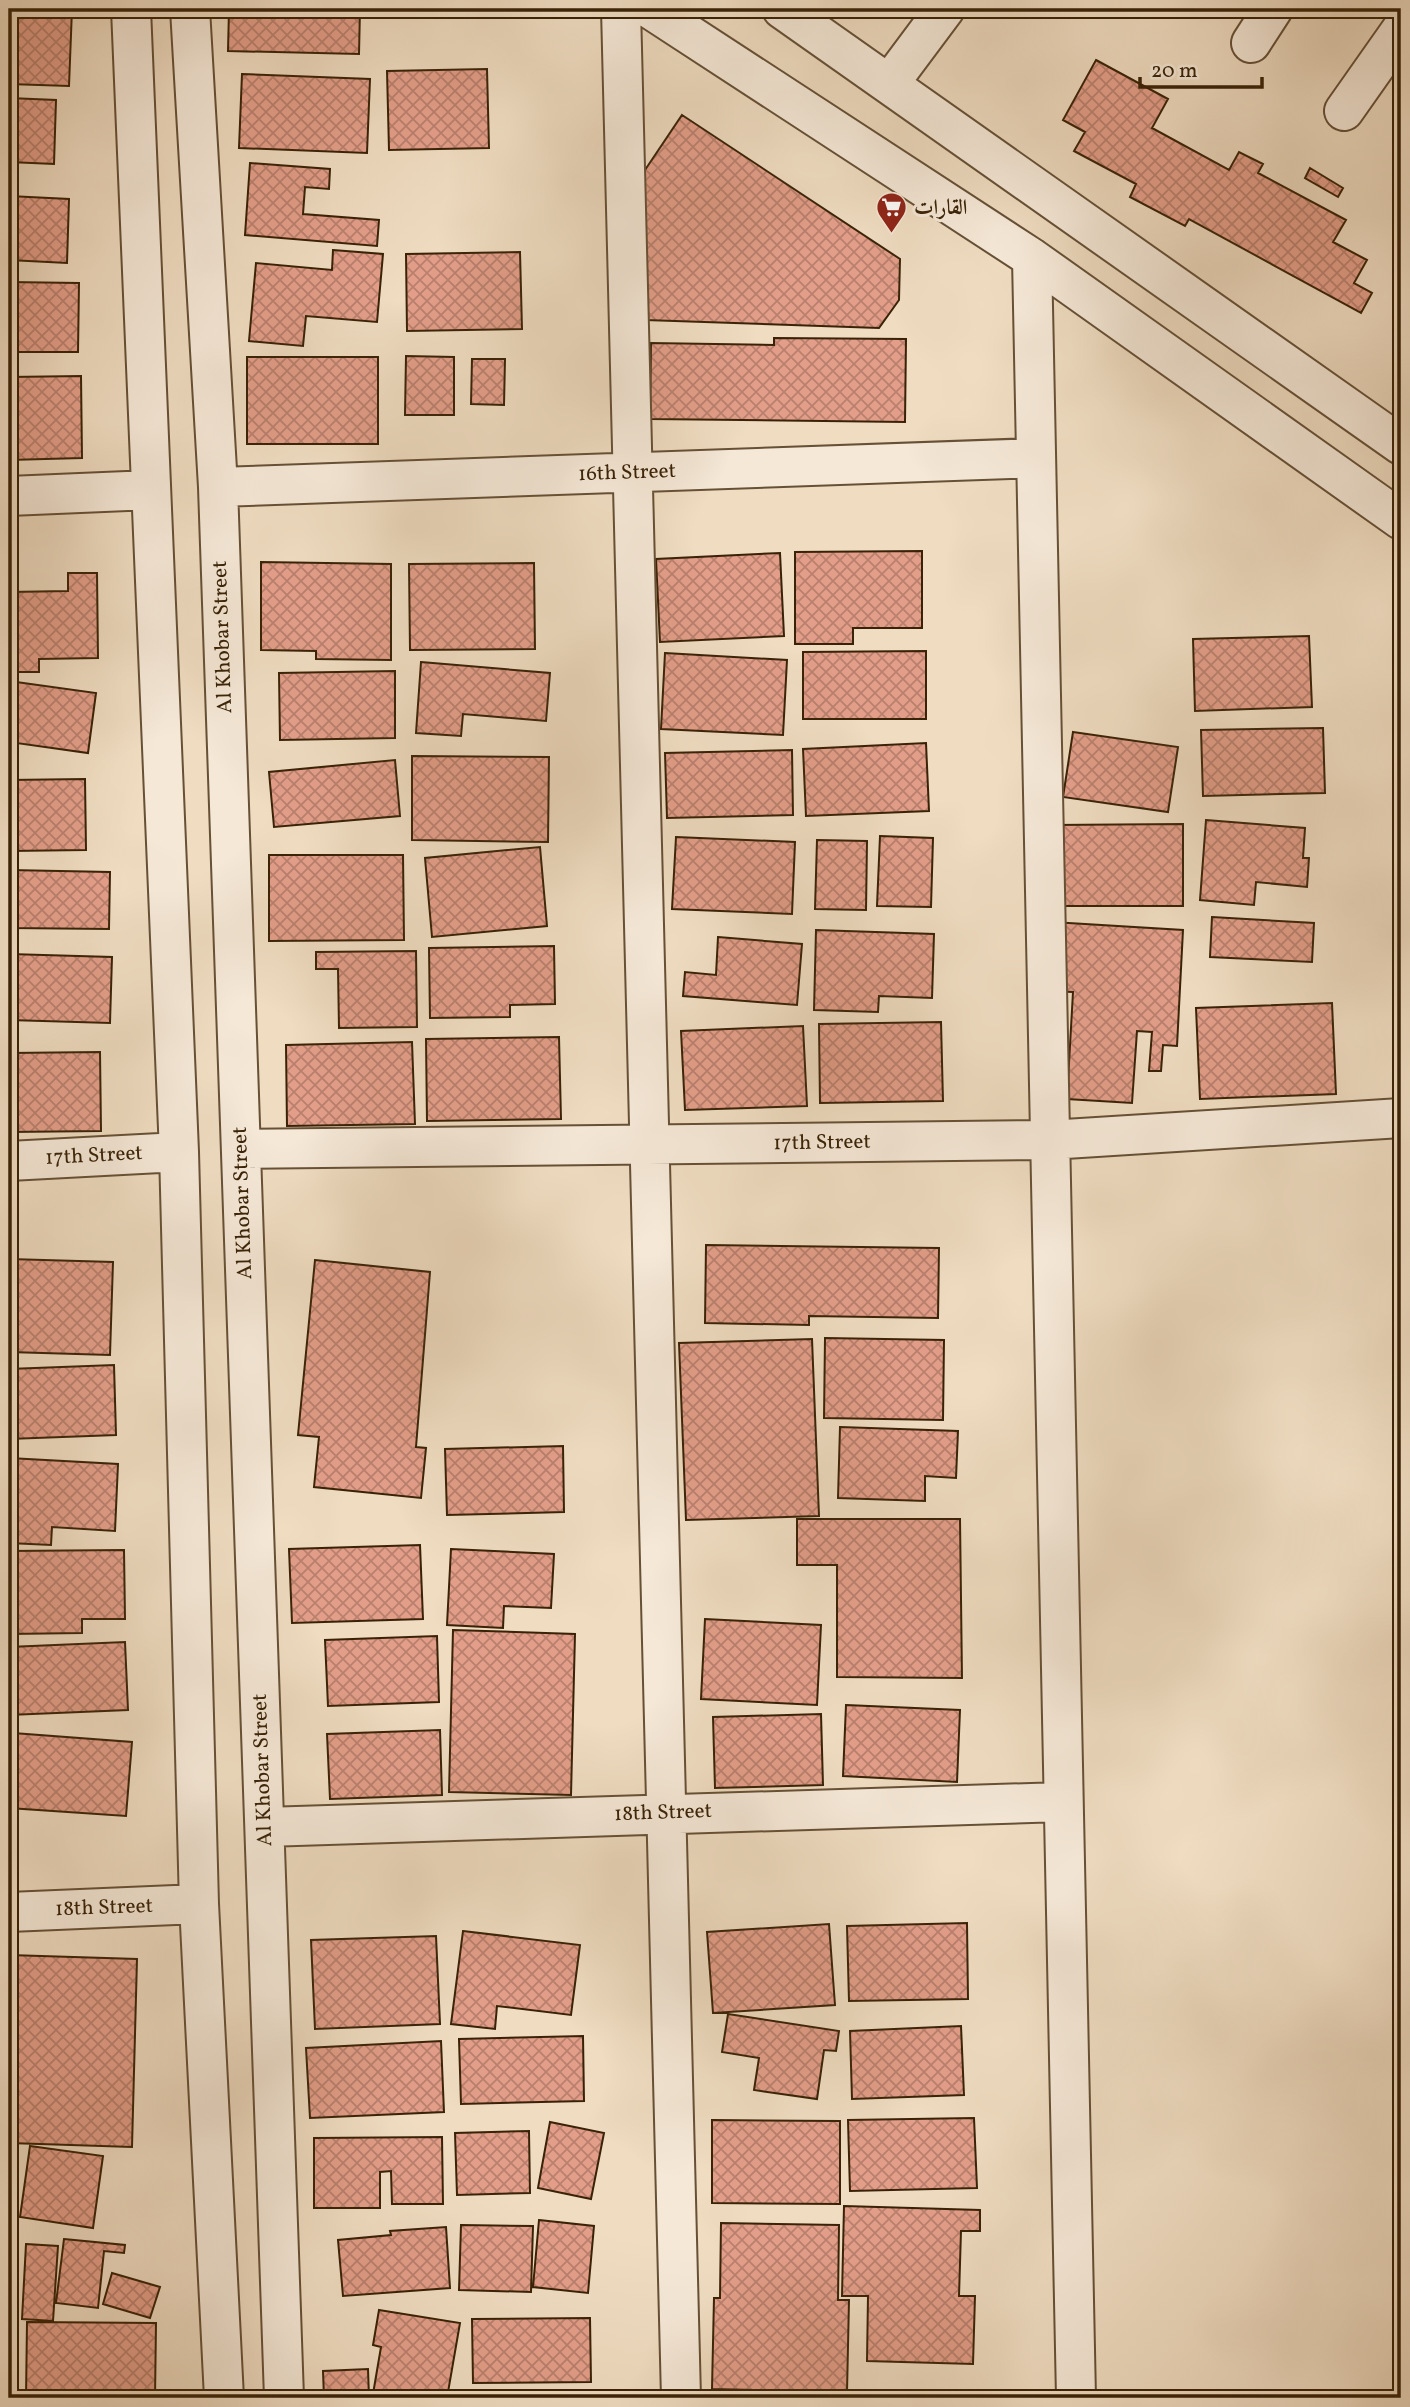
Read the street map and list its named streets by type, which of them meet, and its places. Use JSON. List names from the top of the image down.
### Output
{
  "streets": {
    "street": [
      "16th Street",
      "Al Khobar Street",
      "17th Street",
      "18th Street"
    ]
  },
  "crossings": [
    ["16th Street", "Al Khobar Street"],
    ["Al Khobar Street", "17th Street"],
    ["Al Khobar Street", "18th Street"]
  ],
  "places": {
    "supermarket": ["القارات"]
  },
  "scale_bar": "20 m"
}
